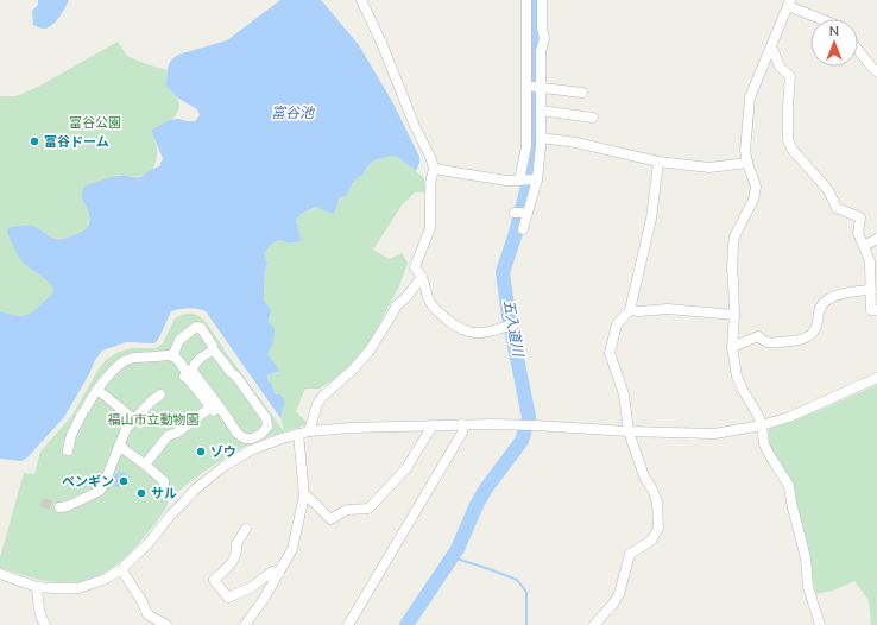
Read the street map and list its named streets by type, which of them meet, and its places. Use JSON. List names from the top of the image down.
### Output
{
  "water": ["富谷池", "五入道川"],
  "parks": ["富谷公園", "福山市立動物園"],
  "places": [
    "富谷ドーム",
    "ゾウ",
    "ペンギン",
    "サル"
  ],
  "north": "top"
}
